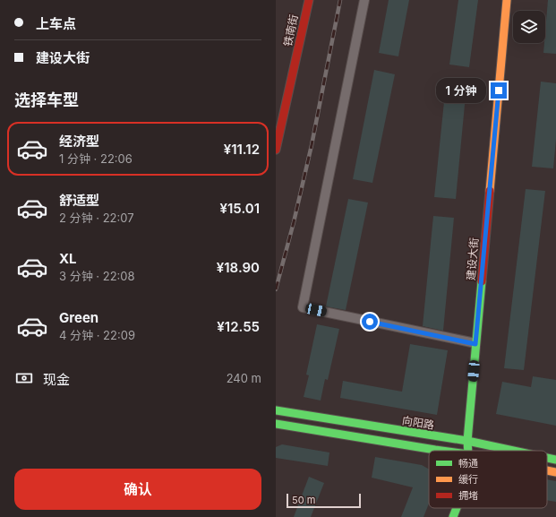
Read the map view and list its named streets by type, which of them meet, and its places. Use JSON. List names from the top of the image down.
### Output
{
  "streets": {
    "main road": ["铁南街", "建设大街", "向阳路"]
  },
  "crossings": [
    ["建设大街", "向阳路"]
  ],
  "legend": ["畅通", "缓行", "拥堵"],
  "scale_bar": "50 m",
  "page": {
    "banner": ["上车点", "建设大街"],
    "bubble": "1 分钟",
    "heading": "选择车型",
    "list": [
      {
        "name": "经济型",
        "note": "1 分钟 · 22:06",
        "value": "¥11.12"
      },
      {
        "name": "舒适型",
        "note": "2 分钟 · 22:07",
        "value": "¥15.01"
      },
      {
        "name": "XL",
        "note": "3 分钟 · 22:08",
        "value": "¥18.90"
      },
      {
        "name": "Green",
        "note": "4 分钟 · 22:09",
        "value": "¥12.55"
      }
    ],
    "pay": ["现金", "240 m"],
    "buttons": "确认",
    "scale": "50 m"
  }
}
